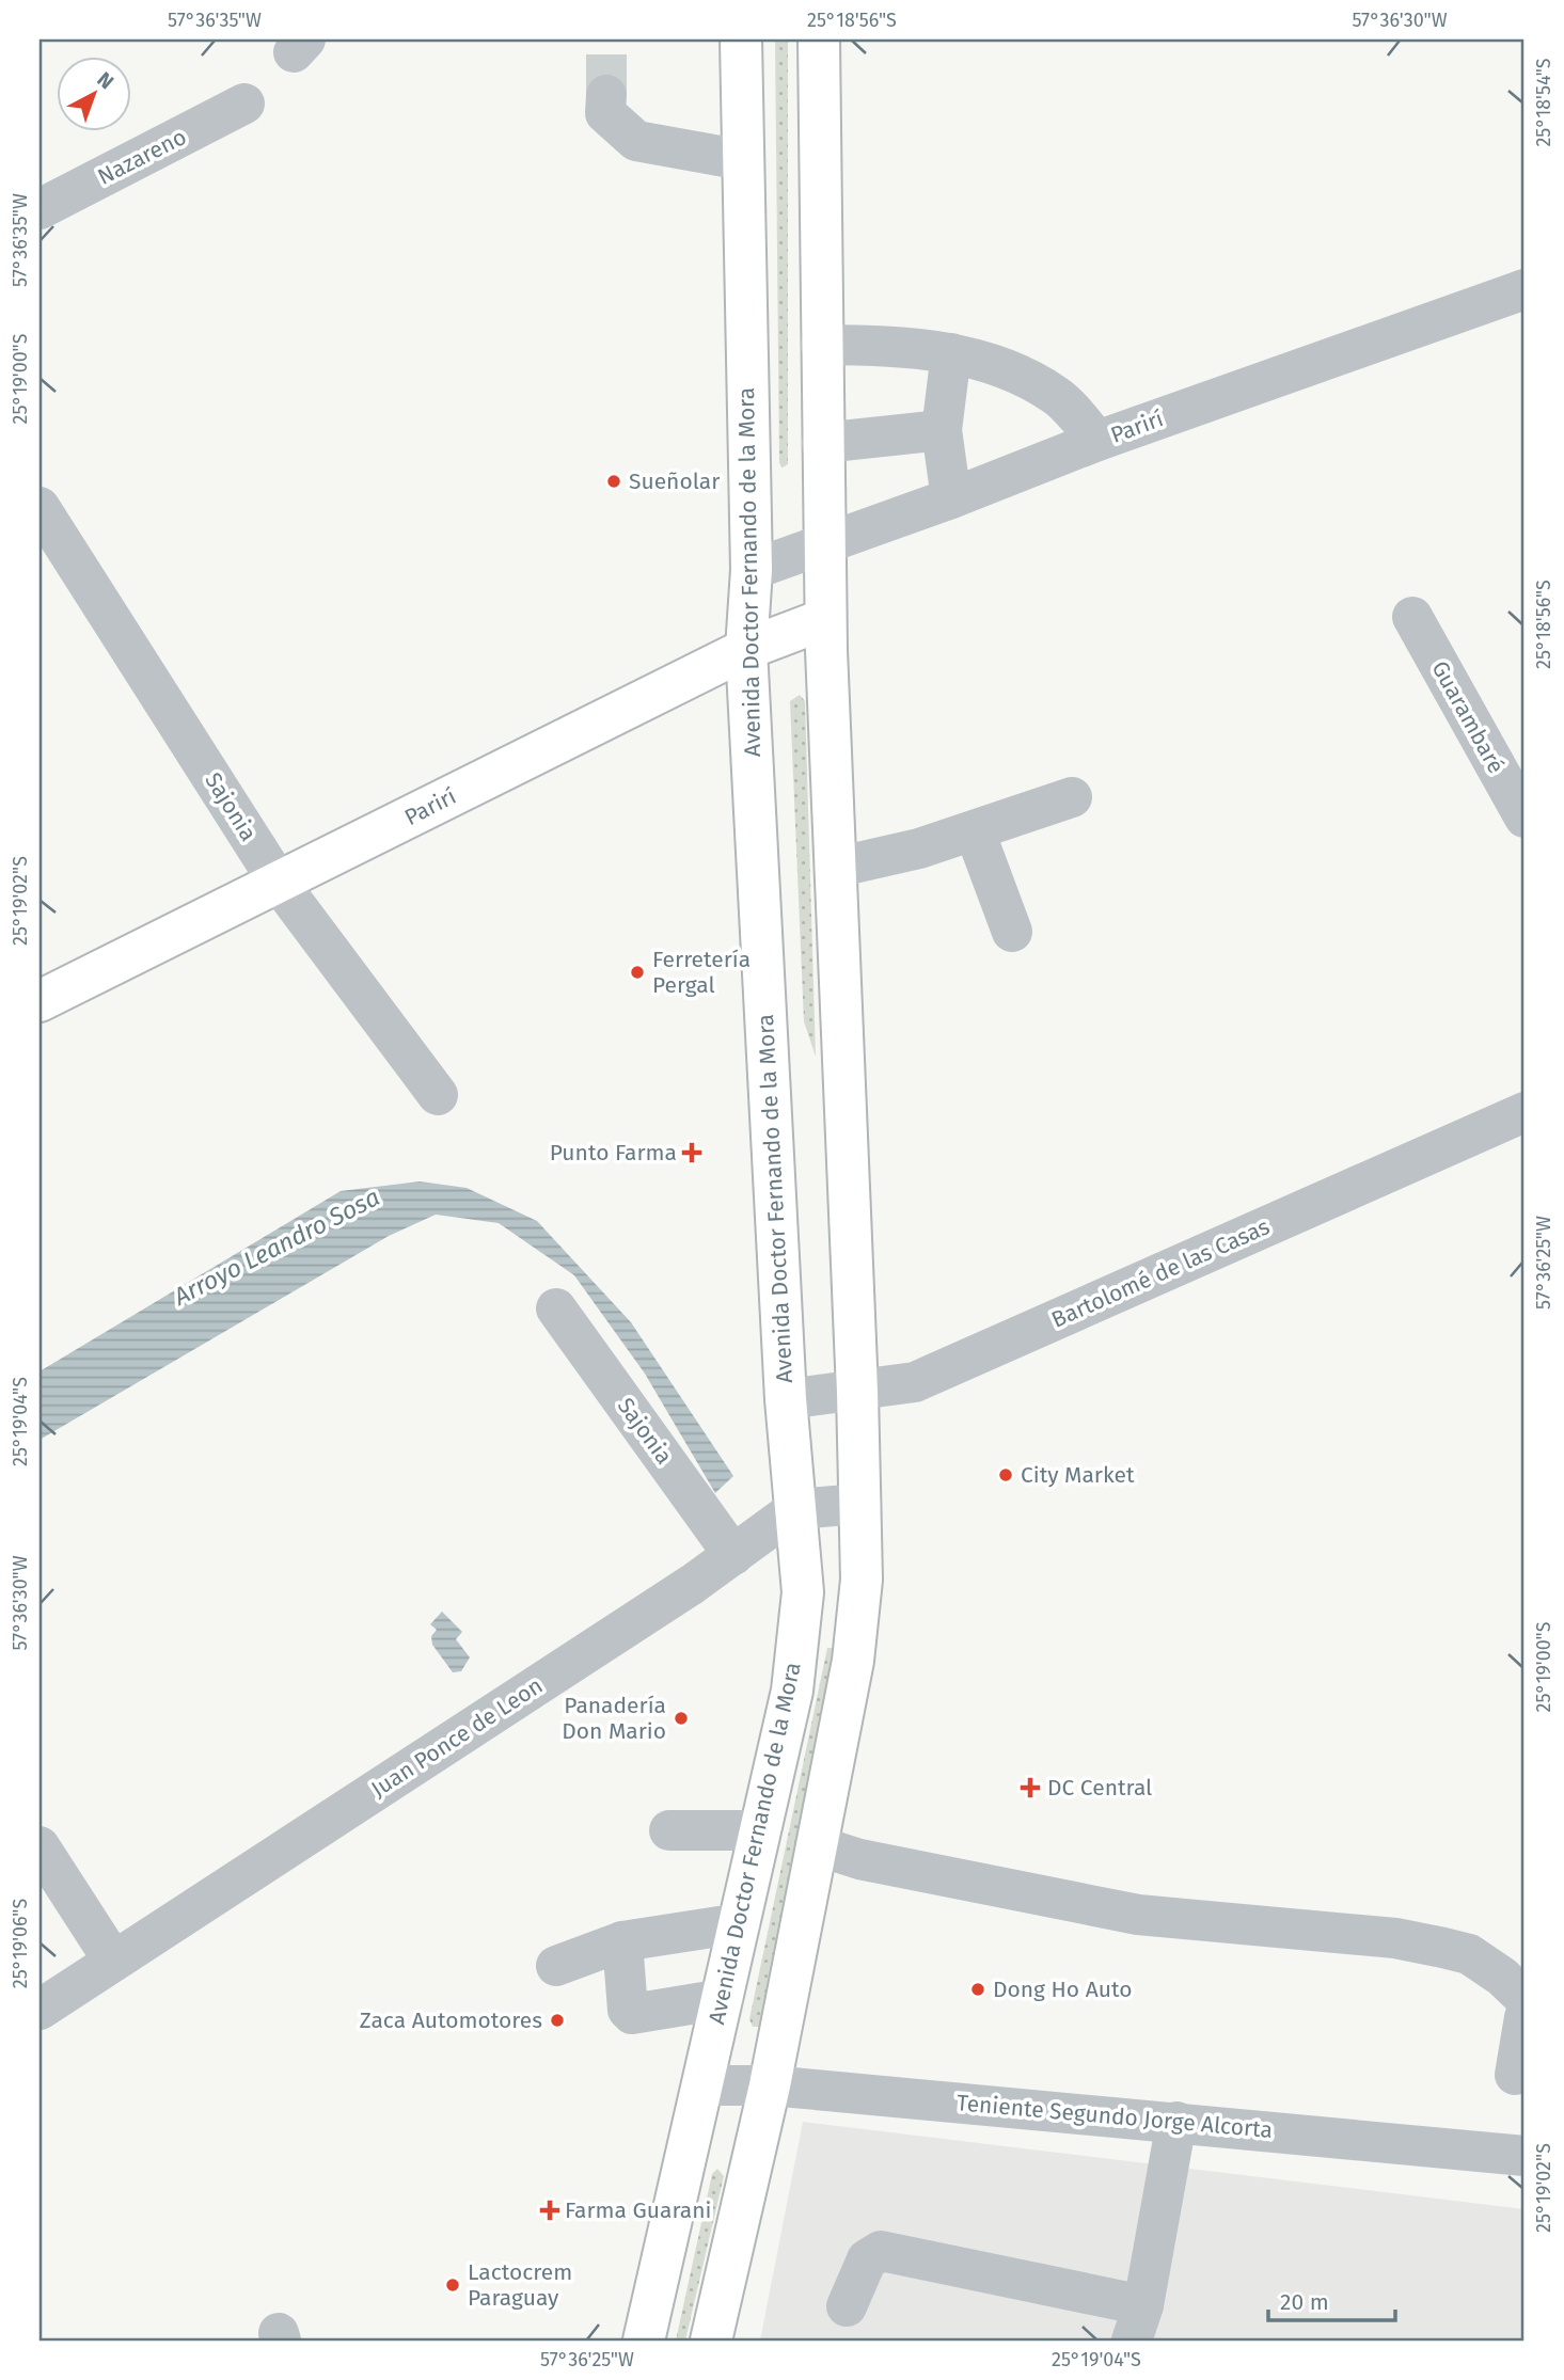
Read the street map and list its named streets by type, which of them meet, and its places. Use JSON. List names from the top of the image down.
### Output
{
  "streets": {
    "main road": ["Parirí", "Avenida Doctor Fernando de la Mora"],
    "street": [
      "Nazareno",
      "Guarambaré",
      "Sajonia",
      "Bartolomé de las Casas",
      "Juan Ponce de Leon",
      "Teniente Segundo Jorge Alcorta"
    ]
  },
  "crossings": [
    ["Parirí", "Avenida Doctor Fernando de la Mora"],
    ["Parirí", "Sajonia"],
    ["Avenida Doctor Fernando de la Mora", "Bartolomé de las Casas"],
    ["Avenida Doctor Fernando de la Mora", "Juan Ponce de Leon"],
    ["Avenida Doctor Fernando de la Mora", "Teniente Segundo Jorge Alcorta"],
    ["Sajonia", "Juan Ponce de Leon"]
  ],
  "water": ["Arroyo Leandro Sosa"],
  "places": {
    "other": [
      "Sueñolar",
      "Ferretería Pergal",
      "City Market",
      "Panadería Don Mario",
      "Dong Ho Auto",
      "Zaca Automotores",
      "Lactocrem Paraguay"
    ],
    "health": ["Punto Farma", "DC Central", "Farma Guarani"]
  },
  "scale_bar": "20 m",
  "north": "top right",
  "coordinates": [
    "57°36'35\"W",
    "25°18'56\"S",
    "57°36'30\"W",
    "25°18'54\"S",
    "25°19'00\"S",
    "25°19'02\"S",
    "57°36'25\"W",
    "25°19'04\"S",
    "25°19'06\"S"
  ]
}
